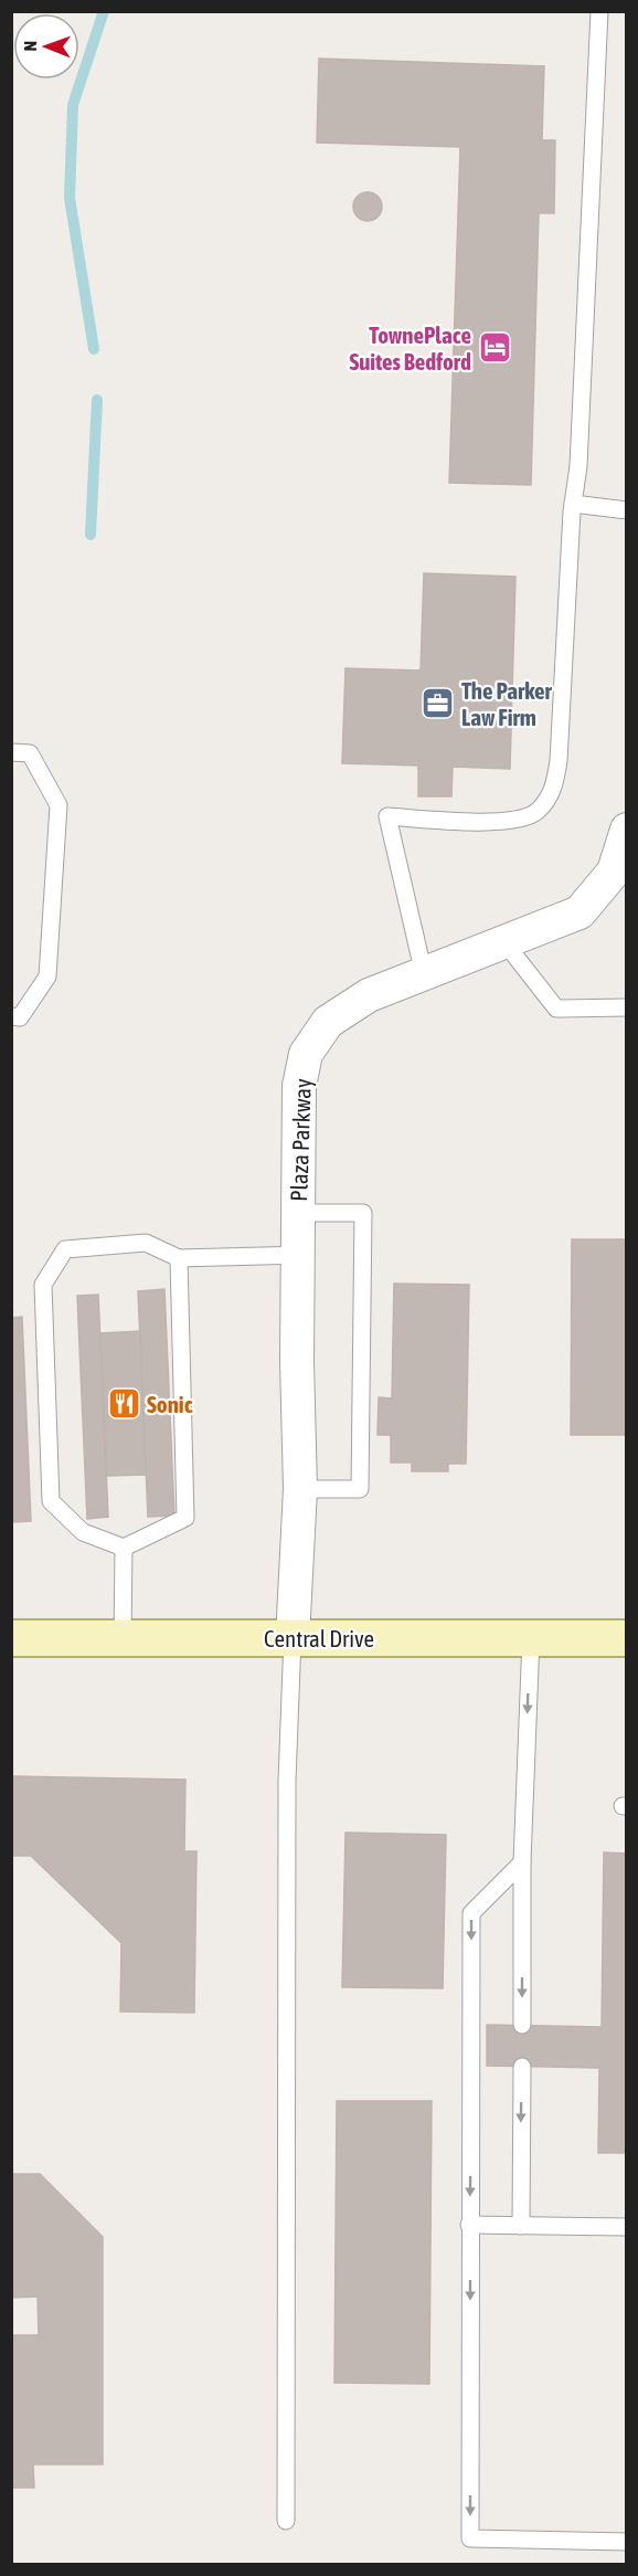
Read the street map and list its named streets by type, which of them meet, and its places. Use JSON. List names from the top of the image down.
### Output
{
  "streets": {
    "main road": ["Central Drive"],
    "street": ["Plaza Parkway"]
  },
  "crossings": [
    ["Plaza Parkway", "Central Drive"]
  ],
  "places": {
    "hotel": ["TownePlace Suites Bedford"],
    "office": ["The Parker Law Firm"],
    "restaurant": ["Sonic"]
  },
  "north": "left"
}
